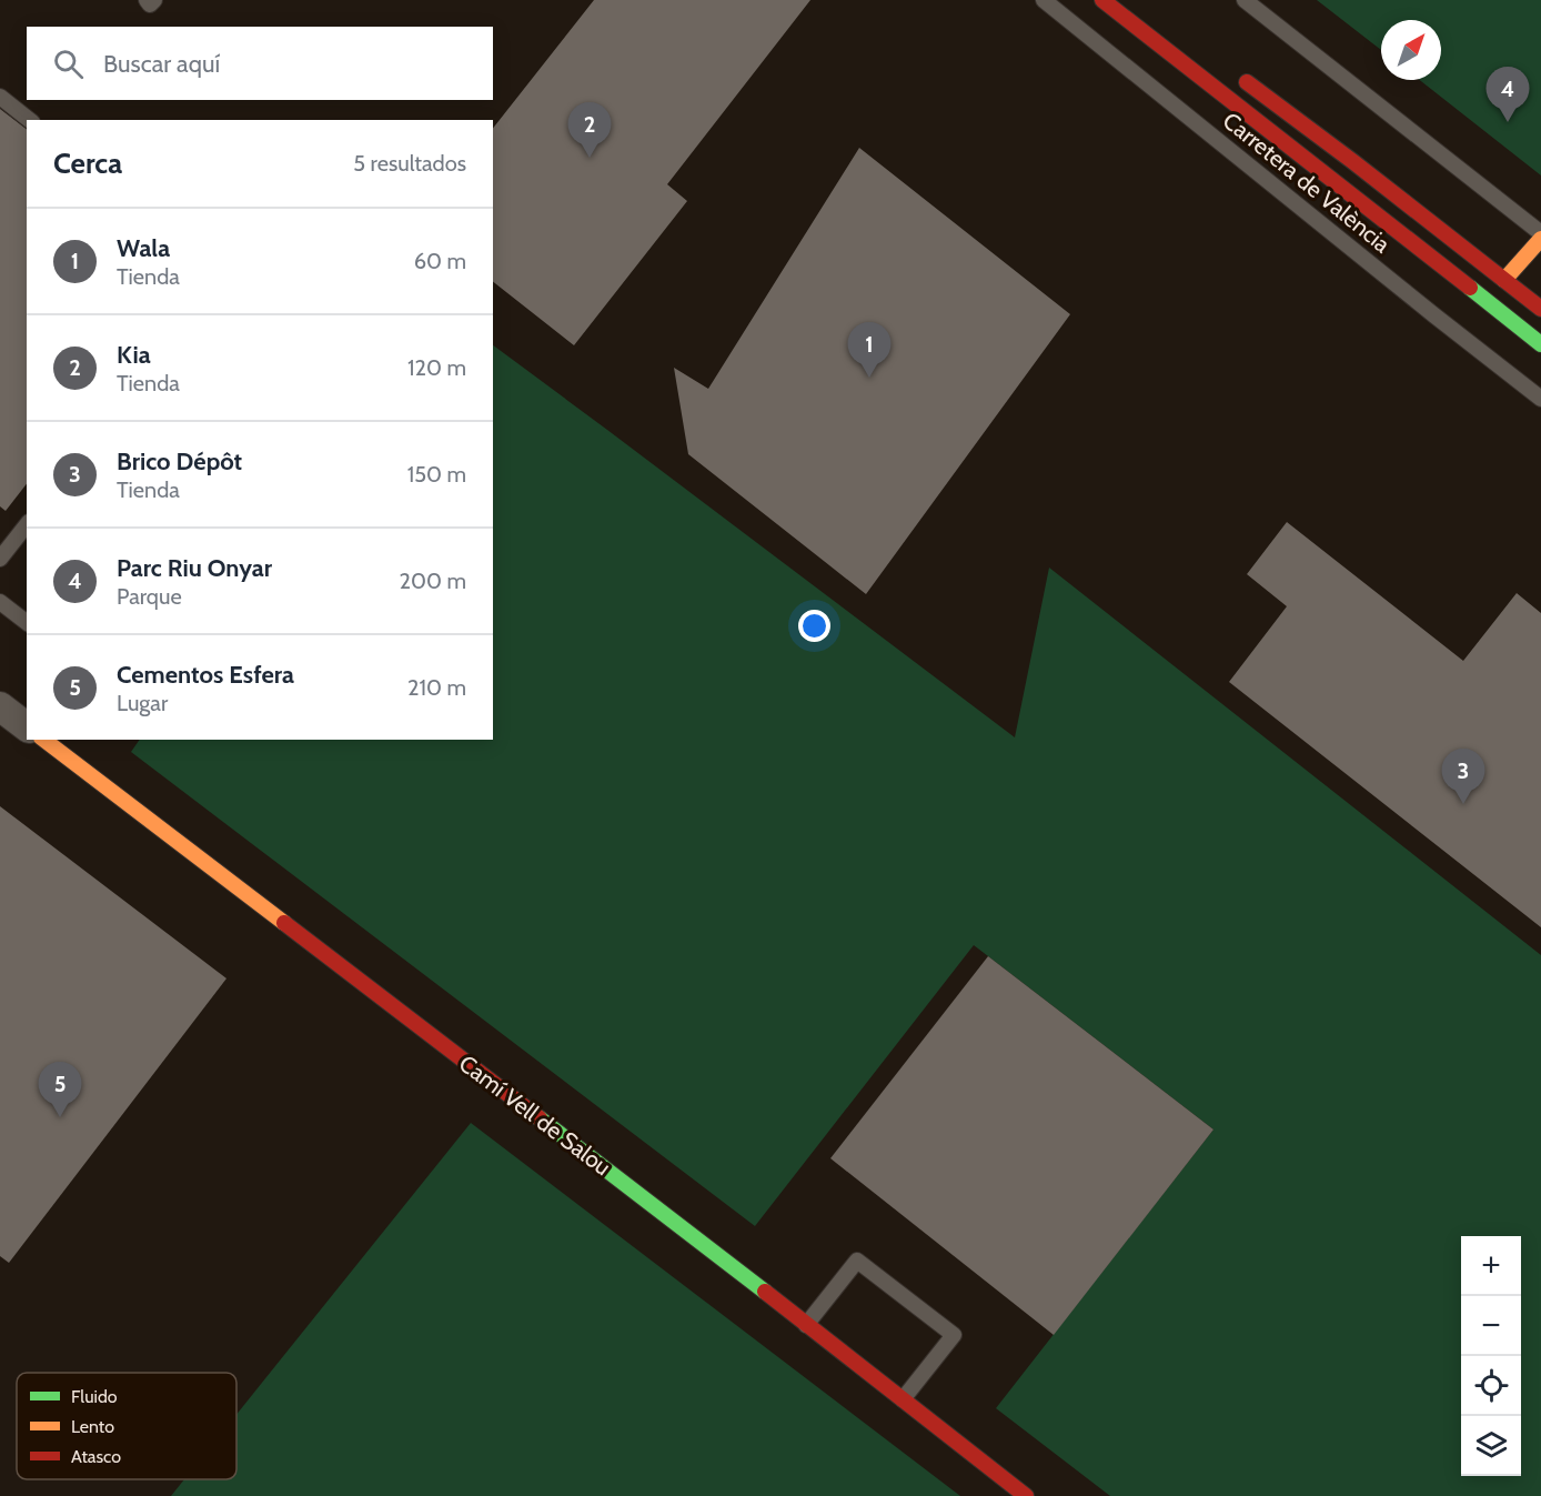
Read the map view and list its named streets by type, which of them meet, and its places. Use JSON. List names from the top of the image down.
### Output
{
  "streets": {
    "street": ["Carretera de València", "Camí Vell de Salou"]
  },
  "legend": ["Fluido", "Lento", "Atasco"],
  "north": "top right",
  "page": {
    "search": "Buscar aquí",
    "pins": [
      "4",
      "2",
      "1",
      "3",
      "5"
    ],
    "heading": ["Cerca", "5 resultados"],
    "list": [
      {
        "mark": "1",
        "name": "Wala",
        "note": "Tienda",
        "value": "60 m"
      },
      {
        "mark": "2",
        "name": "Kia",
        "note": "Tienda",
        "value": "120 m"
      },
      {
        "mark": "3",
        "name": "Brico Dépôt",
        "note": "Tienda",
        "value": "150 m"
      },
      {
        "mark": "4",
        "name": "Parc Riu Onyar",
        "note": "Parque",
        "value": "200 m"
      },
      {
        "mark": "5",
        "name": "Cementos Esfera",
        "note": "Lugar",
        "value": "210 m"
      }
    ],
    "map_buttons": ["+", "−"]
  }
}
